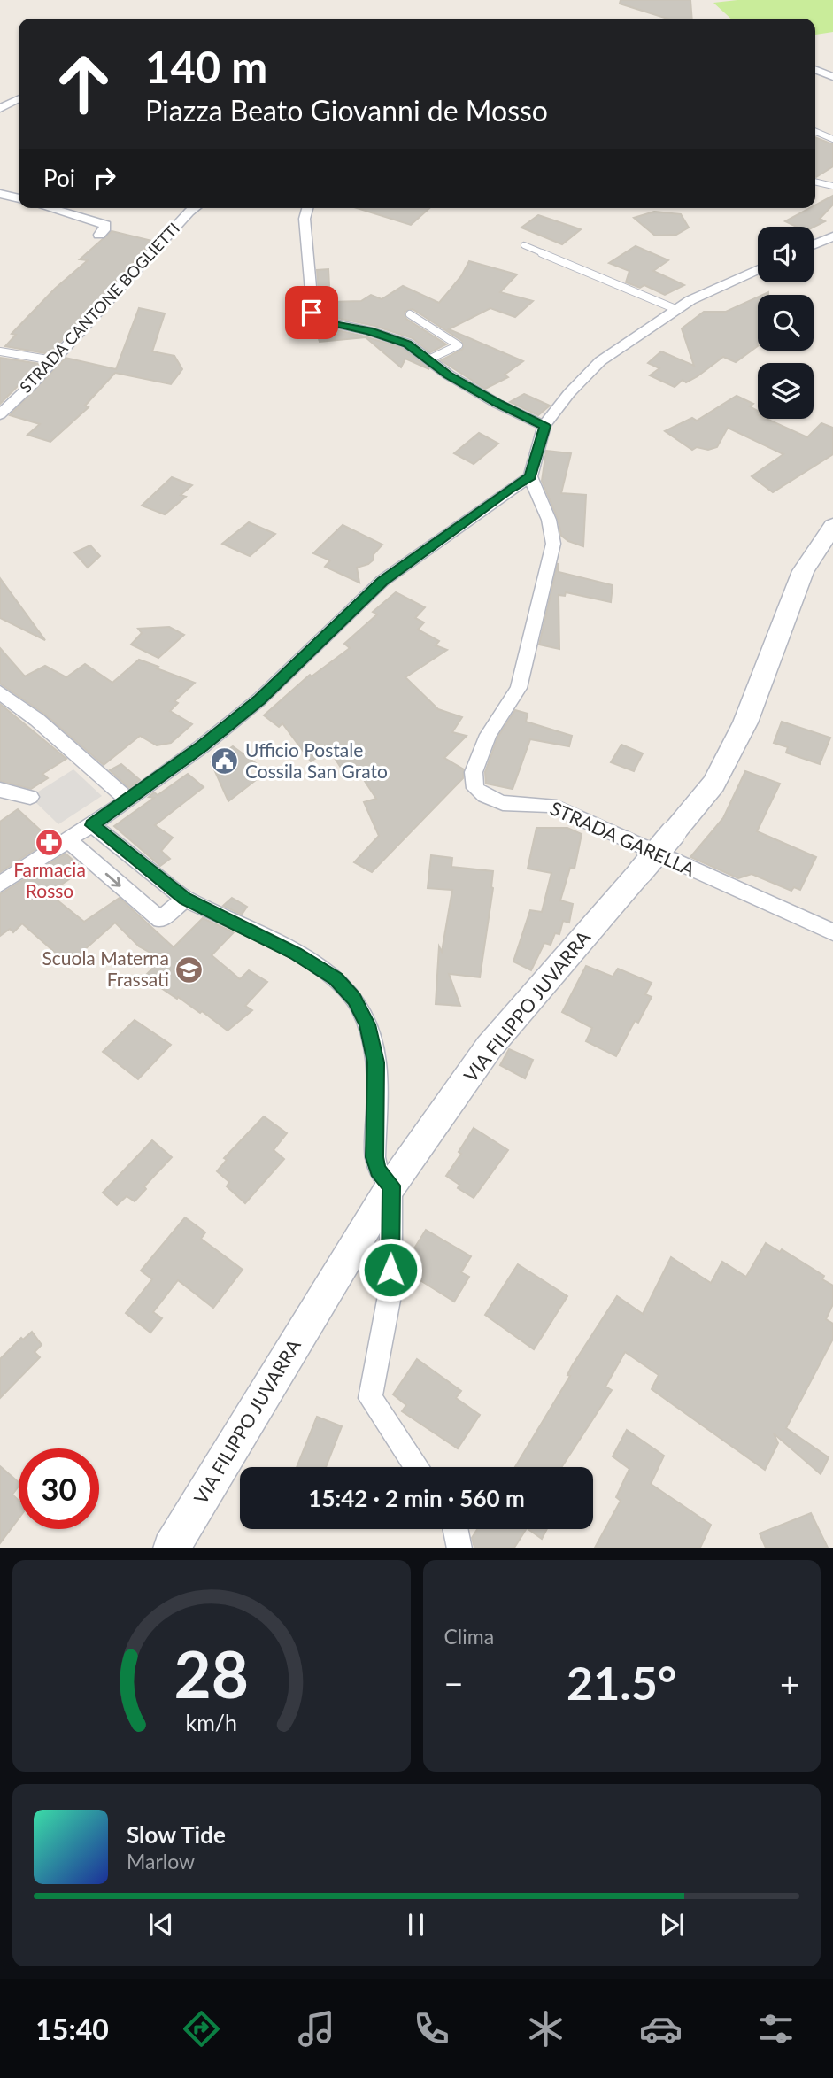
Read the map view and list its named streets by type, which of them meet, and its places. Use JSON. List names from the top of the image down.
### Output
{
  "streets": {
    "main road": ["VIA FILIPPO JUVARRA"],
    "street": ["STRADA CANTONE BOGLIETTI", "STRADA GARELLA"]
  },
  "places": {
    "public building": ["Ufficio Postale Cossila San Grato"],
    "pharmacy": ["Farmacia Rosso"],
    "school or university": ["Scuola Materna Frassati"]
  },
  "page": {
    "turn": ["140 m", "Piazza Beato Giovanni de Mosso"],
    "then": "Poi",
    "limit": "30",
    "trip": "15:42 · 2 min · 560 m",
    "tile": "Clima",
    "heat": ["−", "21.5°", "+"],
    "song": ["Slow Tide", "Marlow"],
    "tabs": "15:40",
    "gauge": ["28", "km/h"]
  }
}
